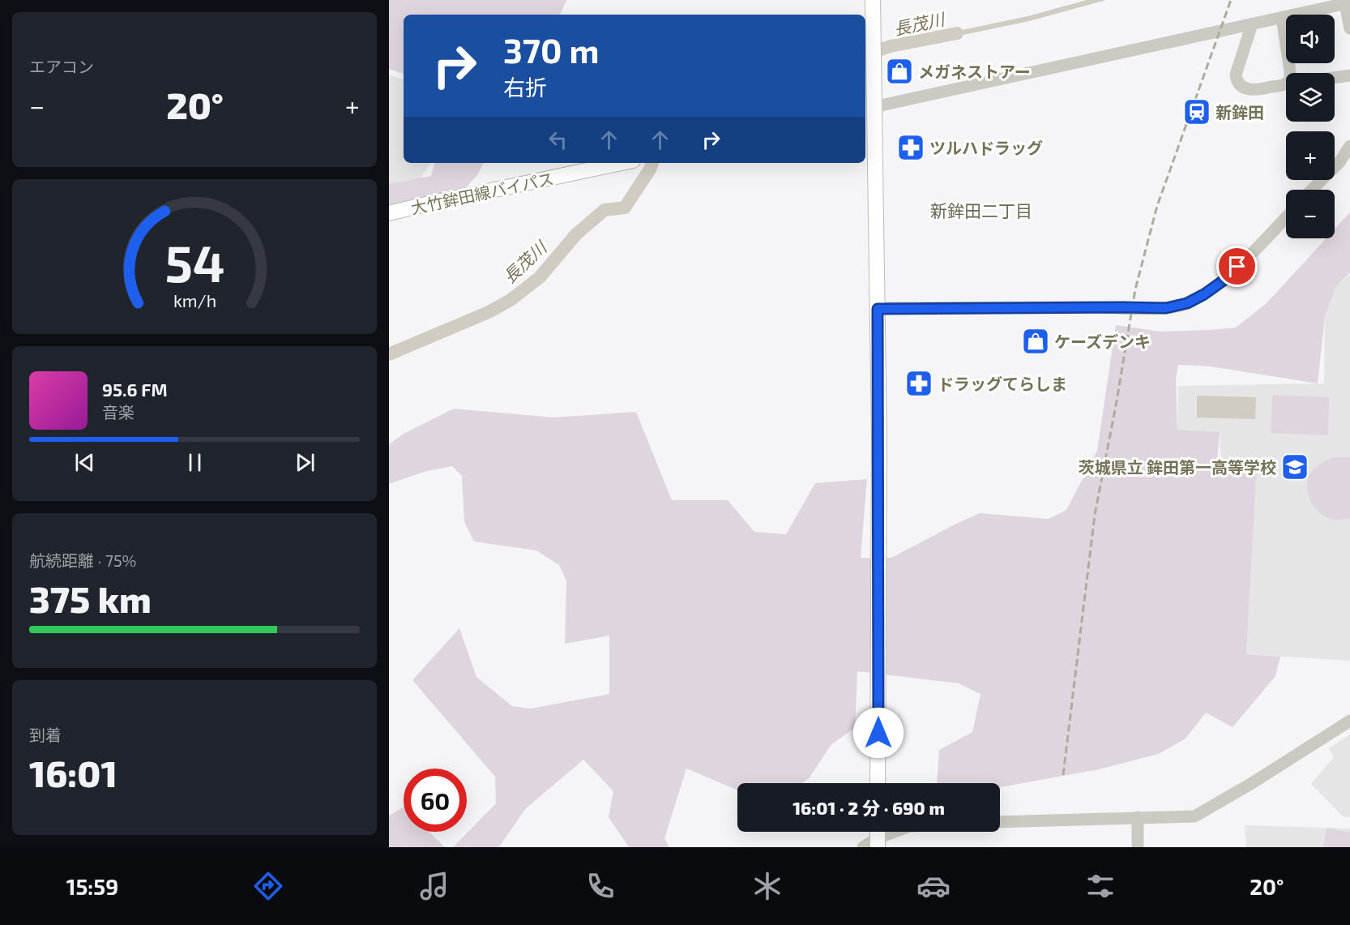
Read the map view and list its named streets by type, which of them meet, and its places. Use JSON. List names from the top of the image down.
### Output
{
  "streets": {
    "main road": ["大竹鉾田線バイパス"]
  },
  "districts": ["新鉾田二丁目"],
  "water": ["長茂川"],
  "places": {
    "shop": ["メガネストアー", "ケーズデンキ"],
    "station": ["新鉾田"],
    "pharmacy": ["ツルハドラッグ", "ドラッグてらしま"],
    "school or university": ["茨城県立 鉾田第一高等学校"]
  },
  "page": {
    "tile": [
      "エアコン",
      ["航続距離 · 75%", "375 km"],
      ["到着", "16:01"]
    ],
    "map_buttons": ["+", "−"],
    "turn": ["370 m", "右折"],
    "heat": ["−", "20°", "+"],
    "song": ["95.6 FM", "音楽"],
    "limit": "60",
    "trip": "16:01 · 2 分 · 690 m",
    "tabs": ["15:59", "20°"],
    "gauge": ["54", "km/h"]
  }
}
